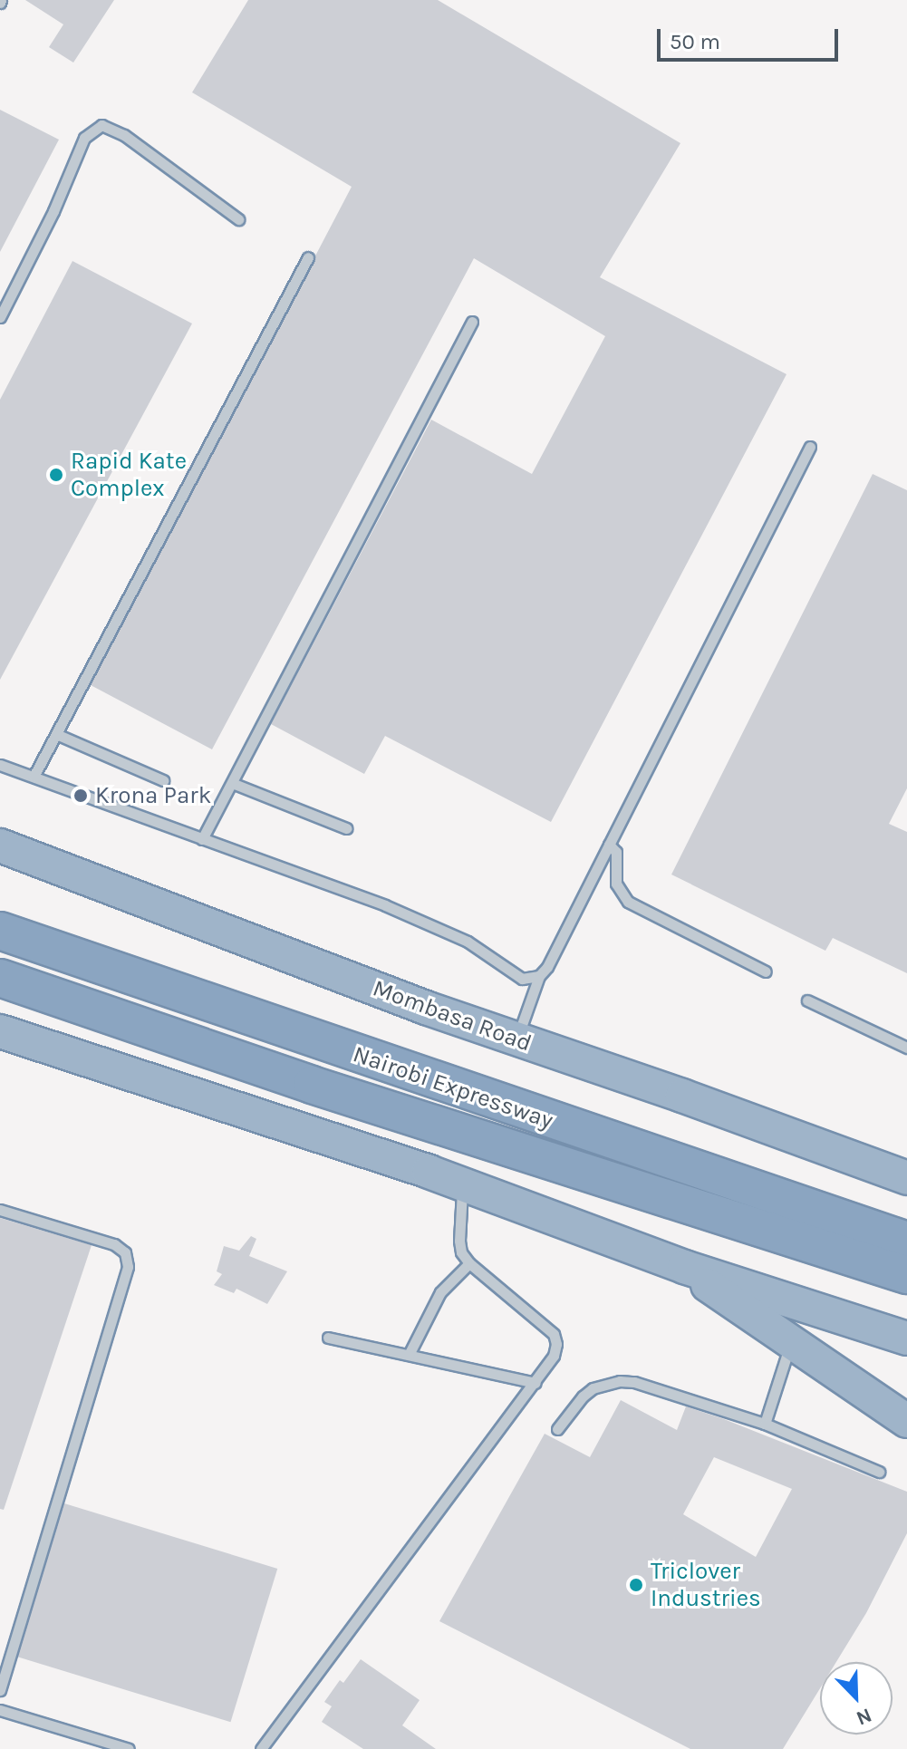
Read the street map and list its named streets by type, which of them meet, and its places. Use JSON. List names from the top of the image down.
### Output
{
  "streets": {
    "highway": ["Mombasa Road", "Nairobi Expressway"]
  },
  "places": ["Rapid Kate Complex", "Krona Park", "Triclover Industries"],
  "scale_bar": "50 m",
  "north": "bottom right"
}
